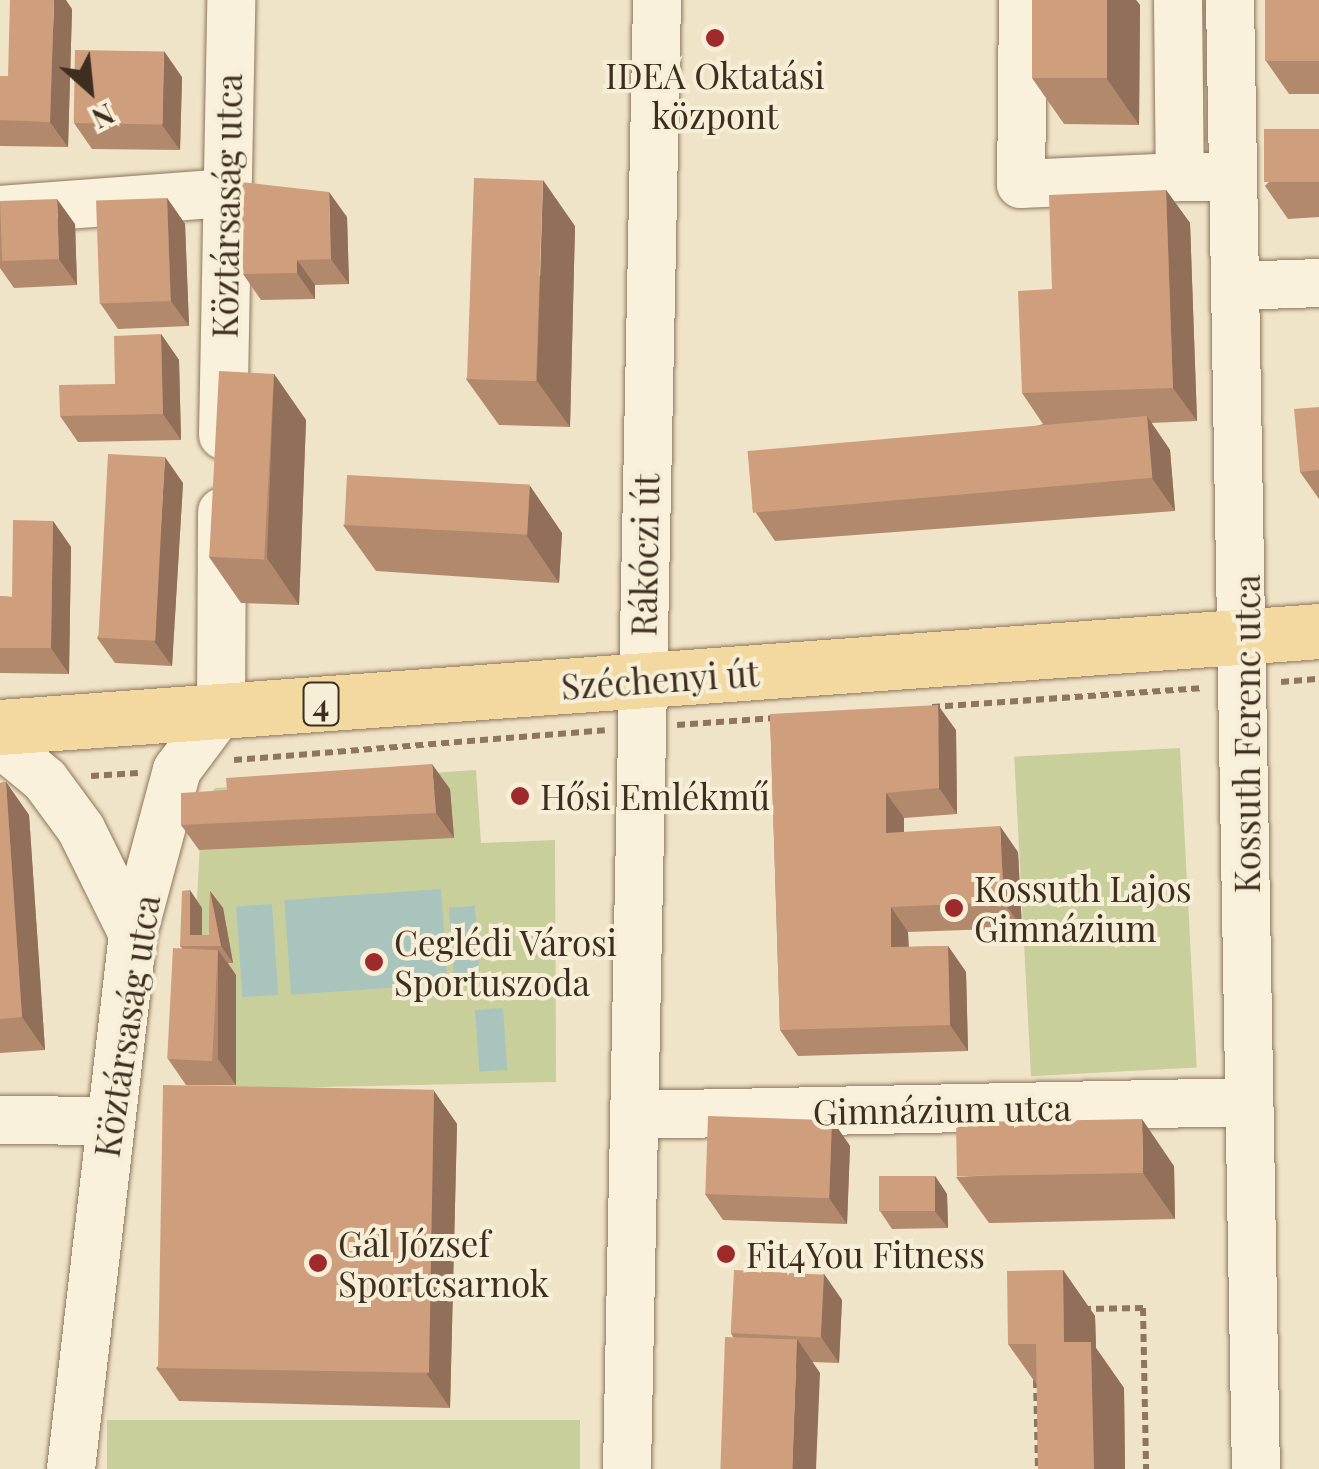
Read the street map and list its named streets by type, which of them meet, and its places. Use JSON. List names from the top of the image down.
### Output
{
  "streets": {
    "main road": ["Széchenyi út", "4"],
    "street": [
      "Köztársaság utca",
      "Rákóczi út",
      "Kossuth Ferenc utca",
      "Gimnázium utca"
    ]
  },
  "crossings": [
    ["Köztársaság utca", "Széchenyi út"],
    ["Rákóczi út", "Széchenyi út"],
    ["Rákóczi út", "Gimnázium utca"],
    ["Széchenyi út", "Kossuth Ferenc utca"],
    ["Kossuth Ferenc utca", "Gimnázium utca"]
  ],
  "places": [
    "IDEA Oktatási központ",
    "Hősi Emlékmű",
    "Kossuth Lajos Gimnázium",
    "Ceglédi Városi Sportuszoda",
    "Fit4You Fitness",
    "Gál József Sportcsarnok"
  ],
  "north": "bottom right"
}
